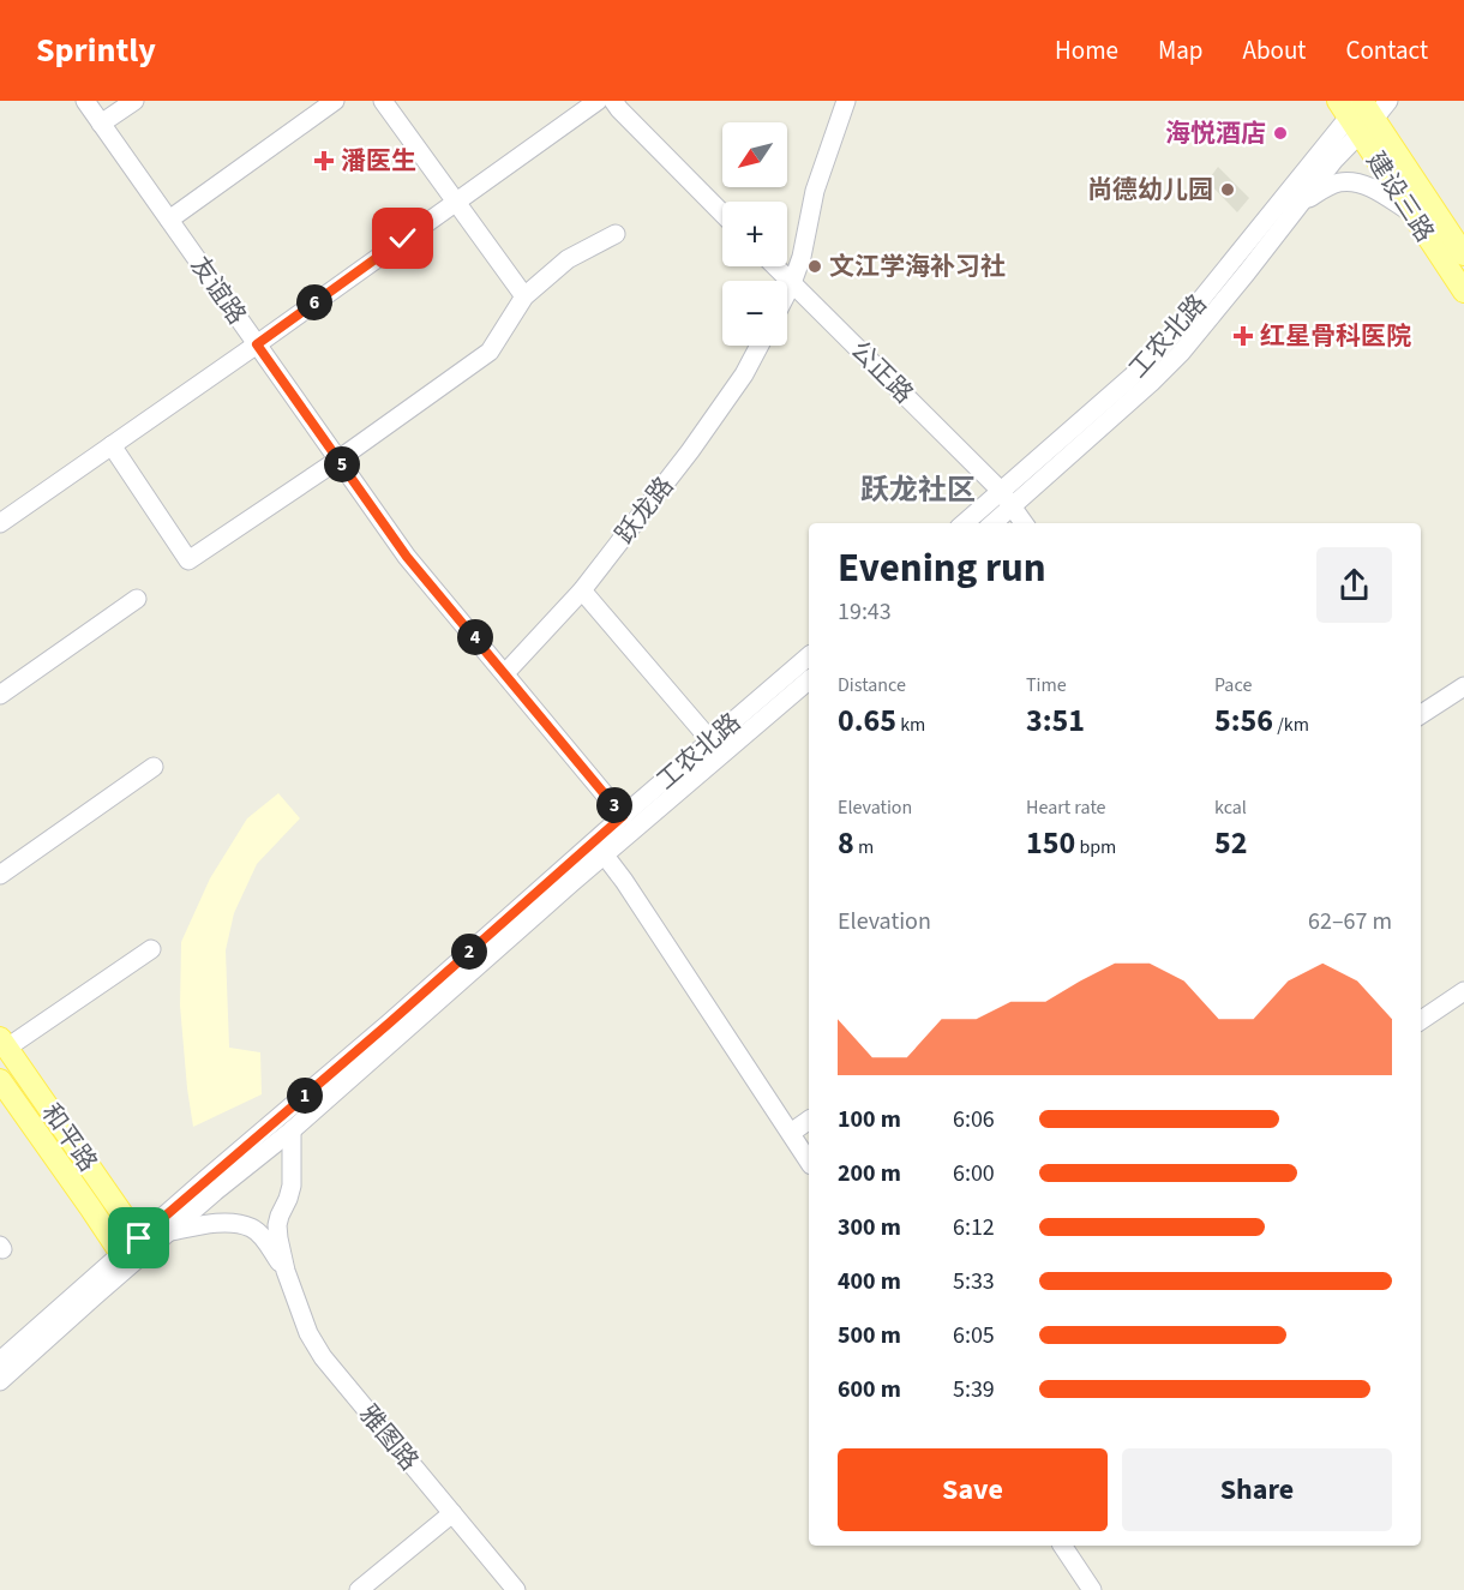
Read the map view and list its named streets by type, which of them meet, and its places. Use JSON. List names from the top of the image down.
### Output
{
  "streets": {
    "main road": ["建设三路", "和平路"],
    "street": [
      "友谊路",
      "工农北路",
      "公正路",
      "跃龙路",
      "雅图路"
    ]
  },
  "crossings": [
    ["建设三路", "工农北路"],
    ["友谊路", "工农北路"],
    ["友谊路", "跃龙路"],
    ["工农北路", "公正路"],
    ["工农北路", "和平路"]
  ],
  "districts": ["跃龙社区"],
  "places": {
    "other": ["海悦酒店", "尚德幼儿园", "文江学海补习社"],
    "health": ["潘医生", "红星骨科医院"]
  },
  "north": "bottom left",
  "page": {
    "header": "Sprintly",
    "nav": [
      "Home",
      "Map",
      "About",
      "Contact"
    ],
    "map_buttons": ["+", "−"],
    "pins": [
      "6",
      "5",
      "4",
      "3",
      "2",
      "1"
    ],
    "heading": ["Evening run", "19:43"],
    "stats": [
      ["Distance", "0.65 km"],
      ["Time", "3:51"],
      ["Pace", "5:56 /km"],
      ["Elevation", "8 m"],
      ["Heart rate", "150 bpm"],
      ["kcal", "52"]
    ],
    "chart": ["Elevation", "62–67 m"],
    "list": [
      {
        "name": "100 m",
        "note": "6:06"
      },
      {
        "name": "200 m",
        "note": "6:00"
      },
      {
        "name": "300 m",
        "note": "6:12"
      },
      {
        "name": "400 m",
        "note": "5:33"
      },
      {
        "name": "500 m",
        "note": "6:05"
      },
      {
        "name": "600 m",
        "note": "5:39"
      }
    ],
    "buttons": ["Save", "Share"]
  }
}
